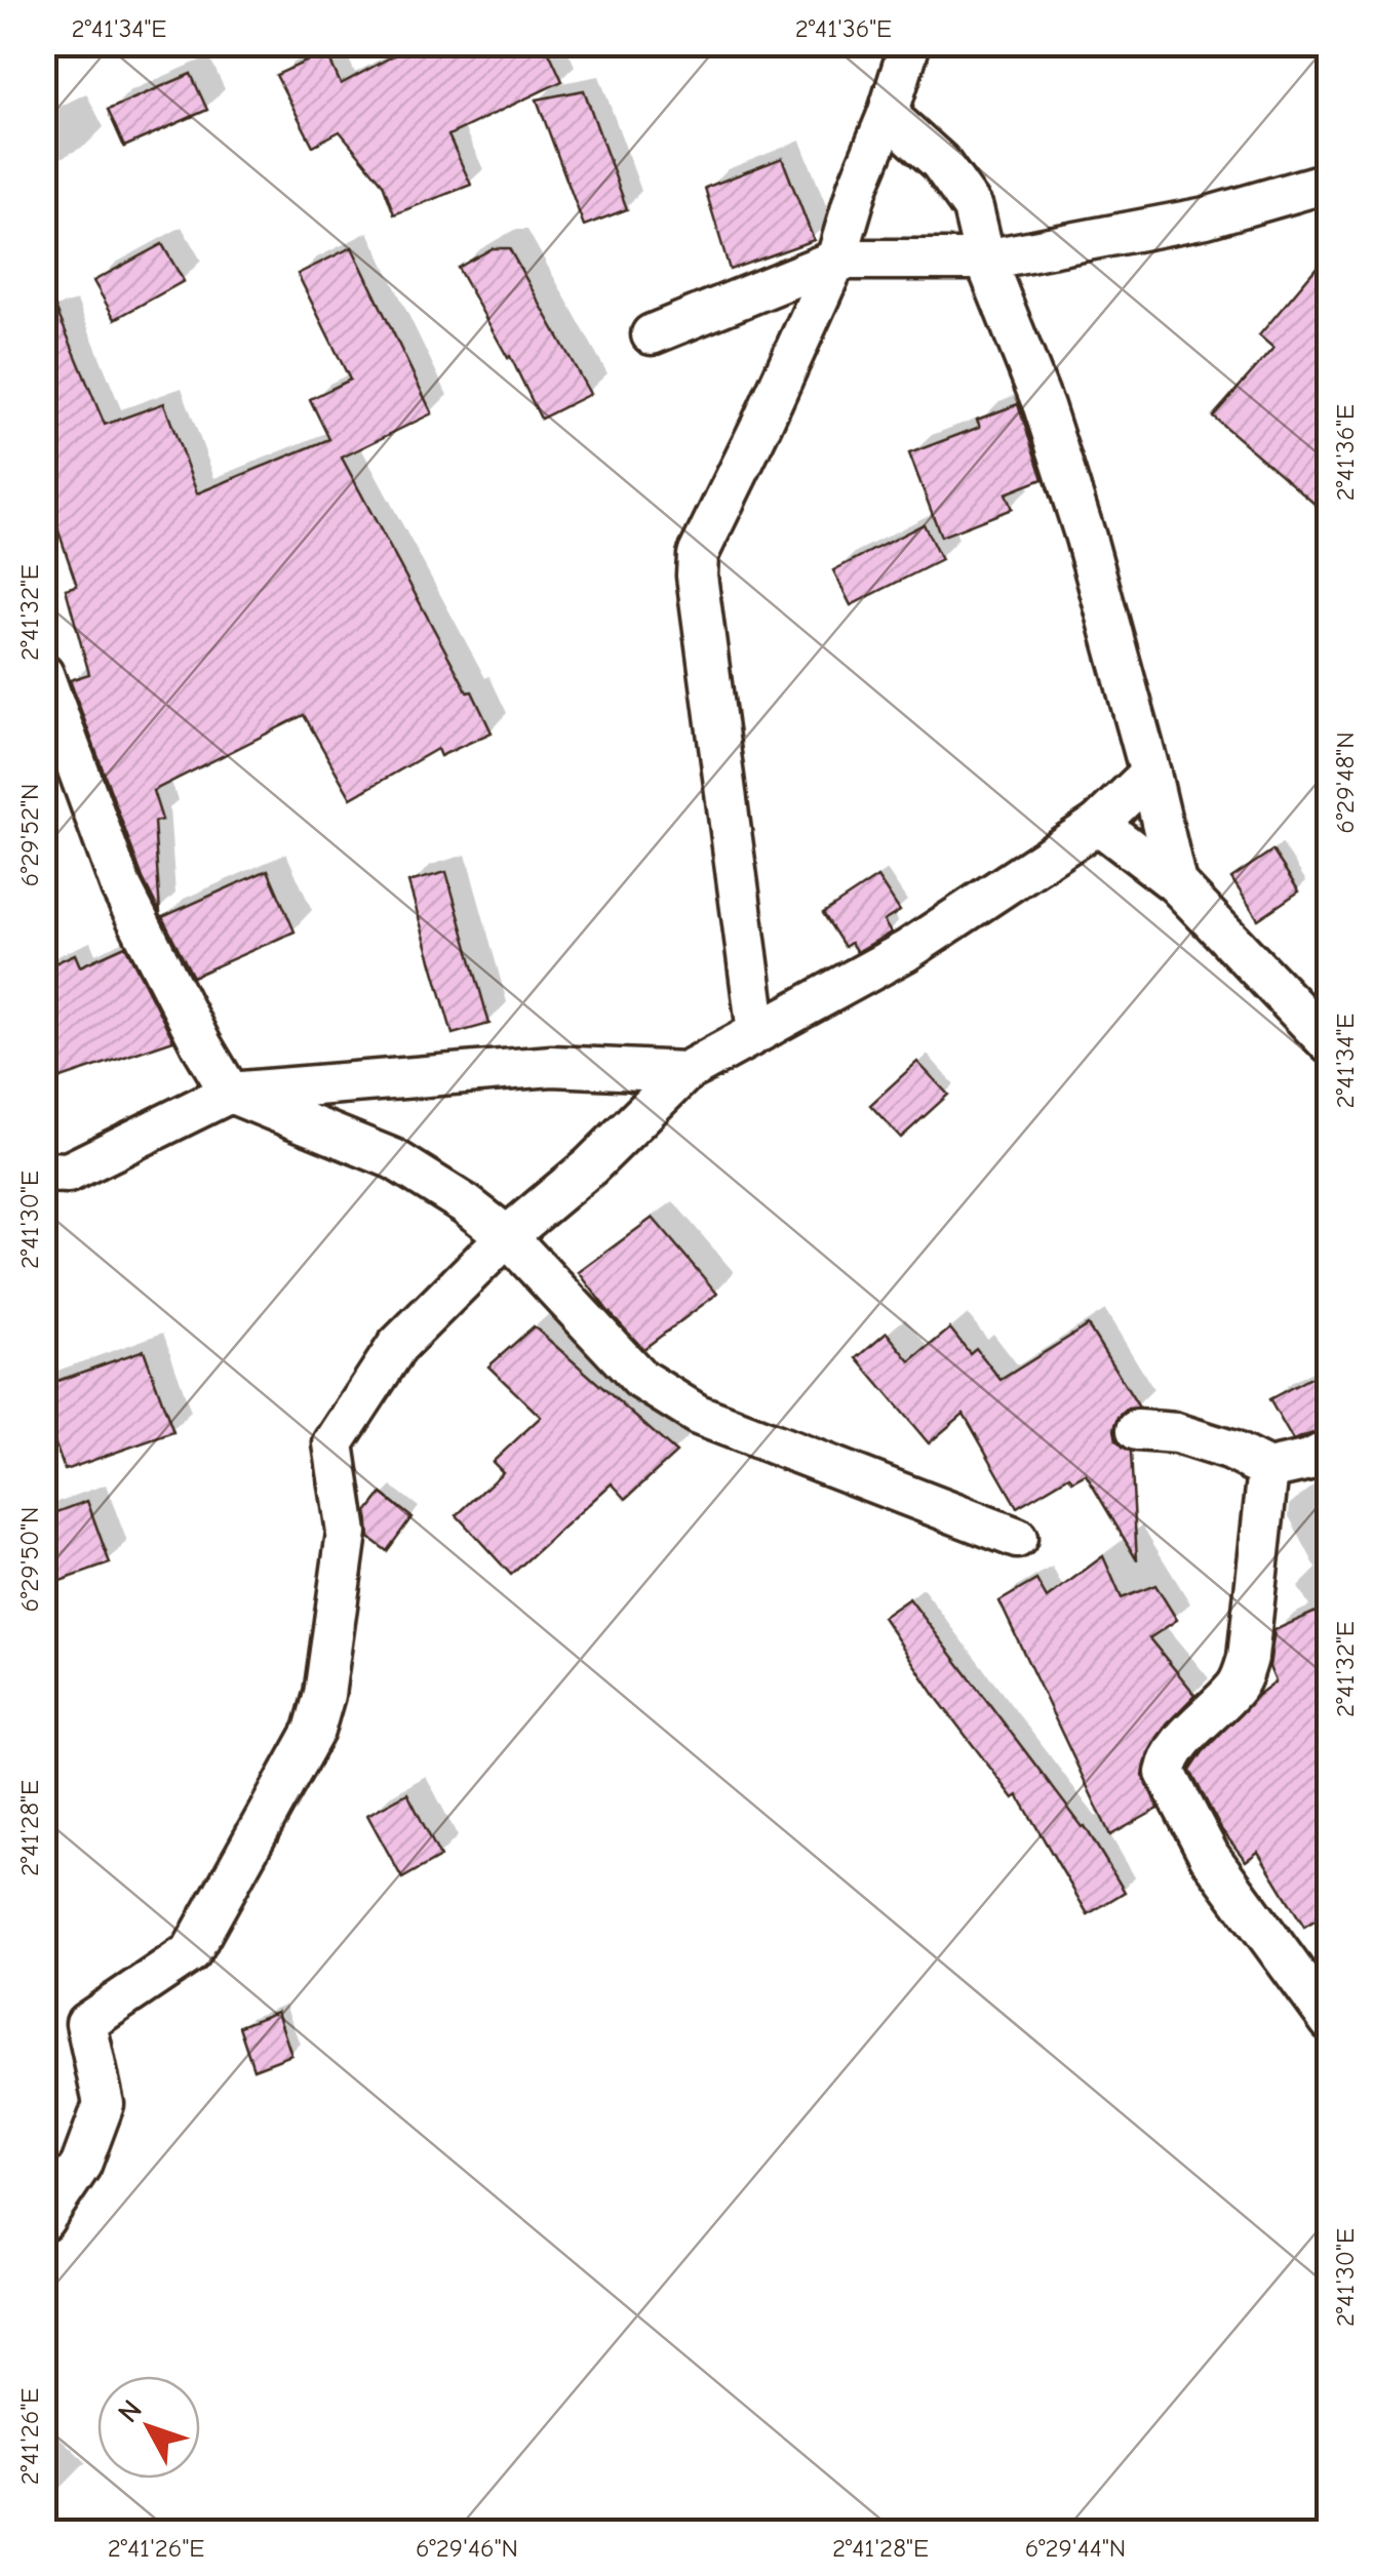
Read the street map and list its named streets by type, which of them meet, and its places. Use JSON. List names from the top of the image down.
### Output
{
  "north": "top left",
  "coordinates": [
    "2°41'34\"E",
    "2°41'36\"E",
    "2°41'32\"E",
    "6°29'48\"N",
    "6°29'52\"N",
    "2°41'30\"E",
    "6°29'50\"N",
    "2°41'28\"E",
    "2°41'26\"E",
    "6°29'46\"N",
    "6°29'44\"N"
  ]
}
